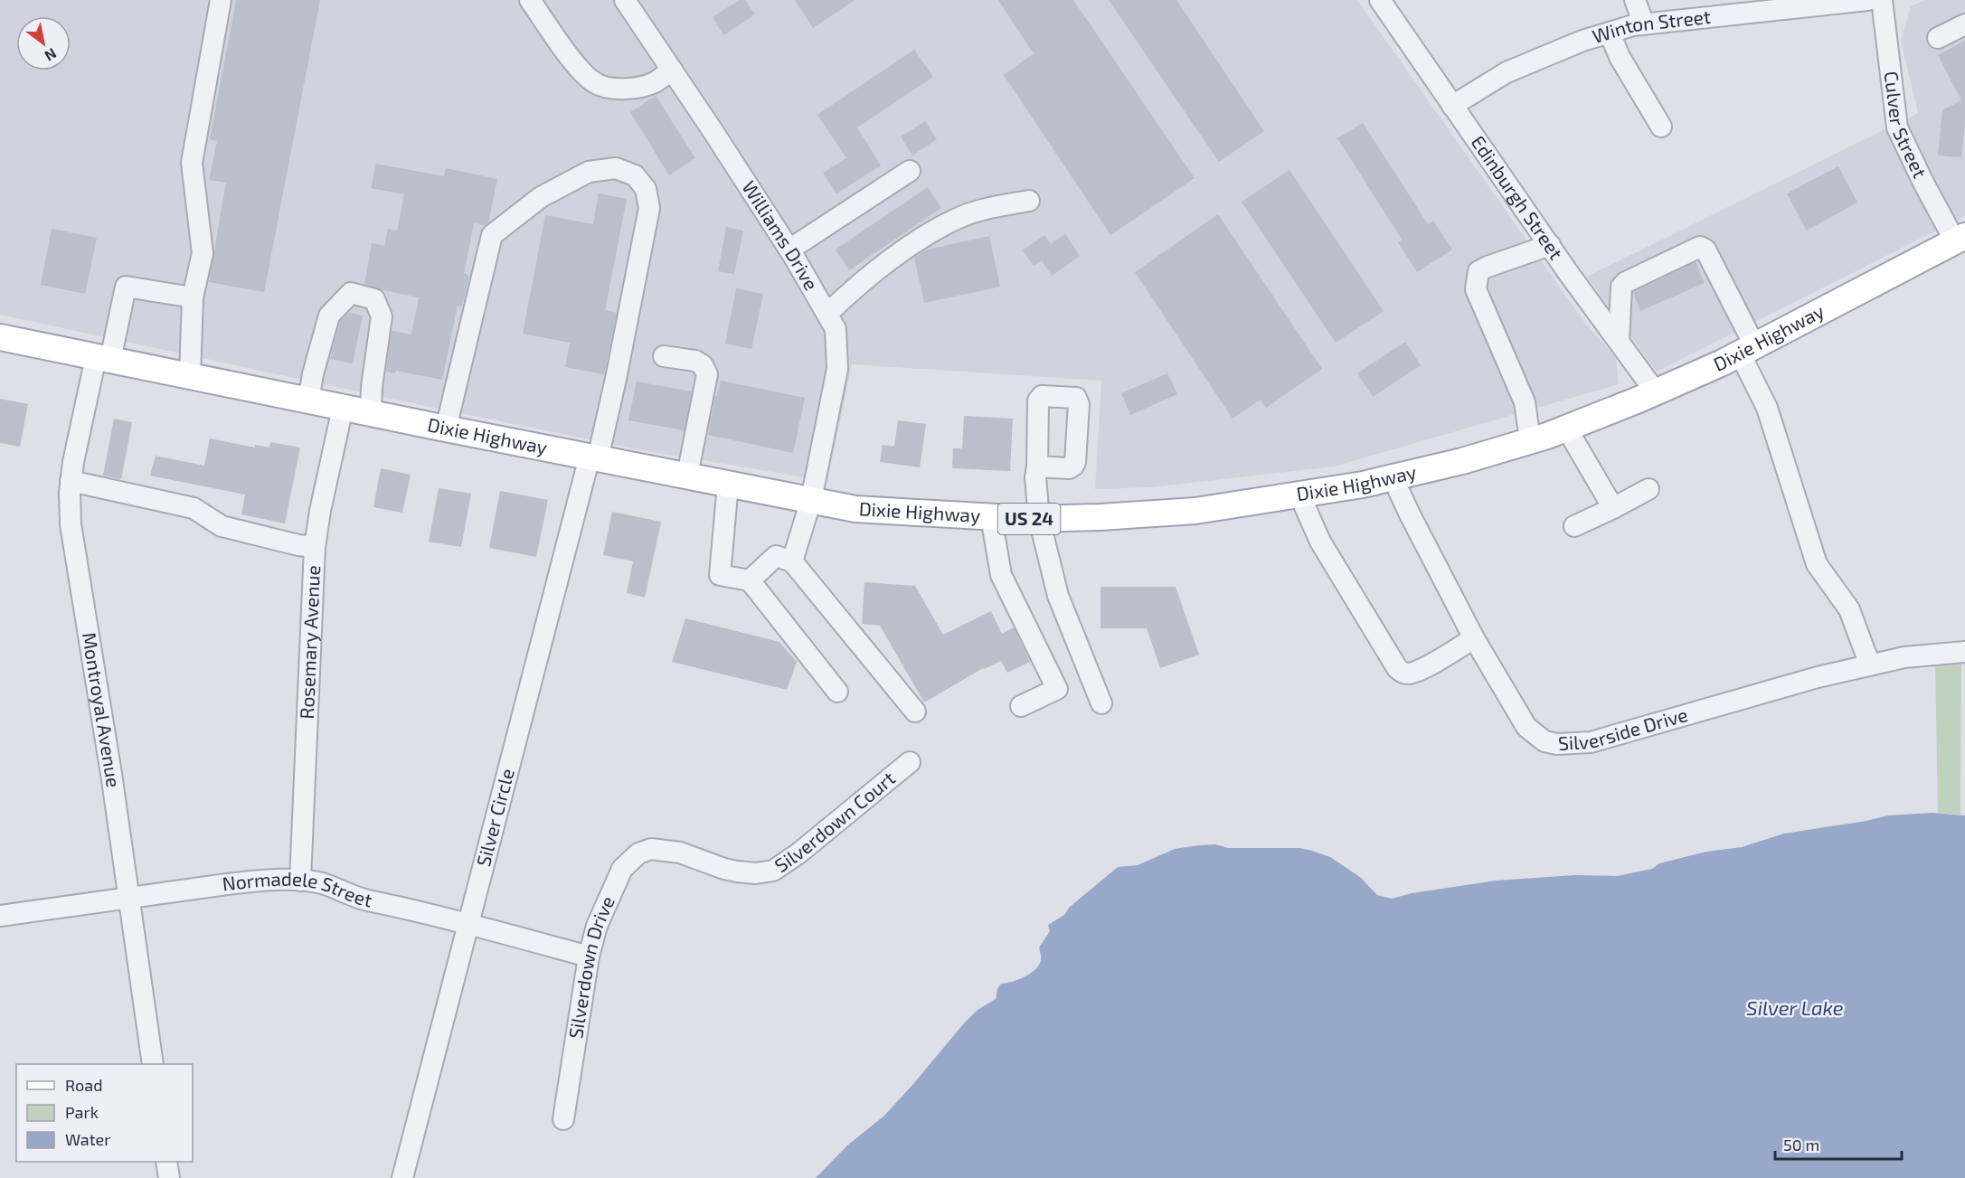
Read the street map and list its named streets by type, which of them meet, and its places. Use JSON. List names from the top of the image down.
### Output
{
  "streets": {
    "main road": ["Dixie Highway", "US 24"],
    "street": [
      "Winton Street",
      "Culver Street",
      "Edinburgh Street",
      "Williams Drive",
      "Rosemary Avenue",
      "Montroyal Avenue",
      "Silverside Drive",
      "Silver Circle",
      "Silverdown Court",
      "Normadele Street",
      "Silverdown Drive"
    ]
  },
  "crossings": [
    ["Winton Street", "Edinburgh Street"],
    ["Culver Street", "Dixie Highway"],
    ["Edinburgh Street", "Dixie Highway"],
    ["Williams Drive", "Dixie Highway"],
    ["Dixie Highway", "Rosemary Avenue"],
    ["Dixie Highway", "Montroyal Avenue"],
    ["Dixie Highway", "Silverside Drive"],
    ["Dixie Highway", "Silver Circle"],
    ["Rosemary Avenue", "Normadele Street"],
    ["Montroyal Avenue", "Normadele Street"],
    ["Silver Circle", "Normadele Street"],
    ["Silverdown Court", "Silverdown Drive"],
    ["Normadele Street", "Silverdown Drive"]
  ],
  "water": ["Silver Lake"],
  "legend": ["Road", "Park", "Water"],
  "scale_bar": "50 m",
  "north": "bottom right"
}
